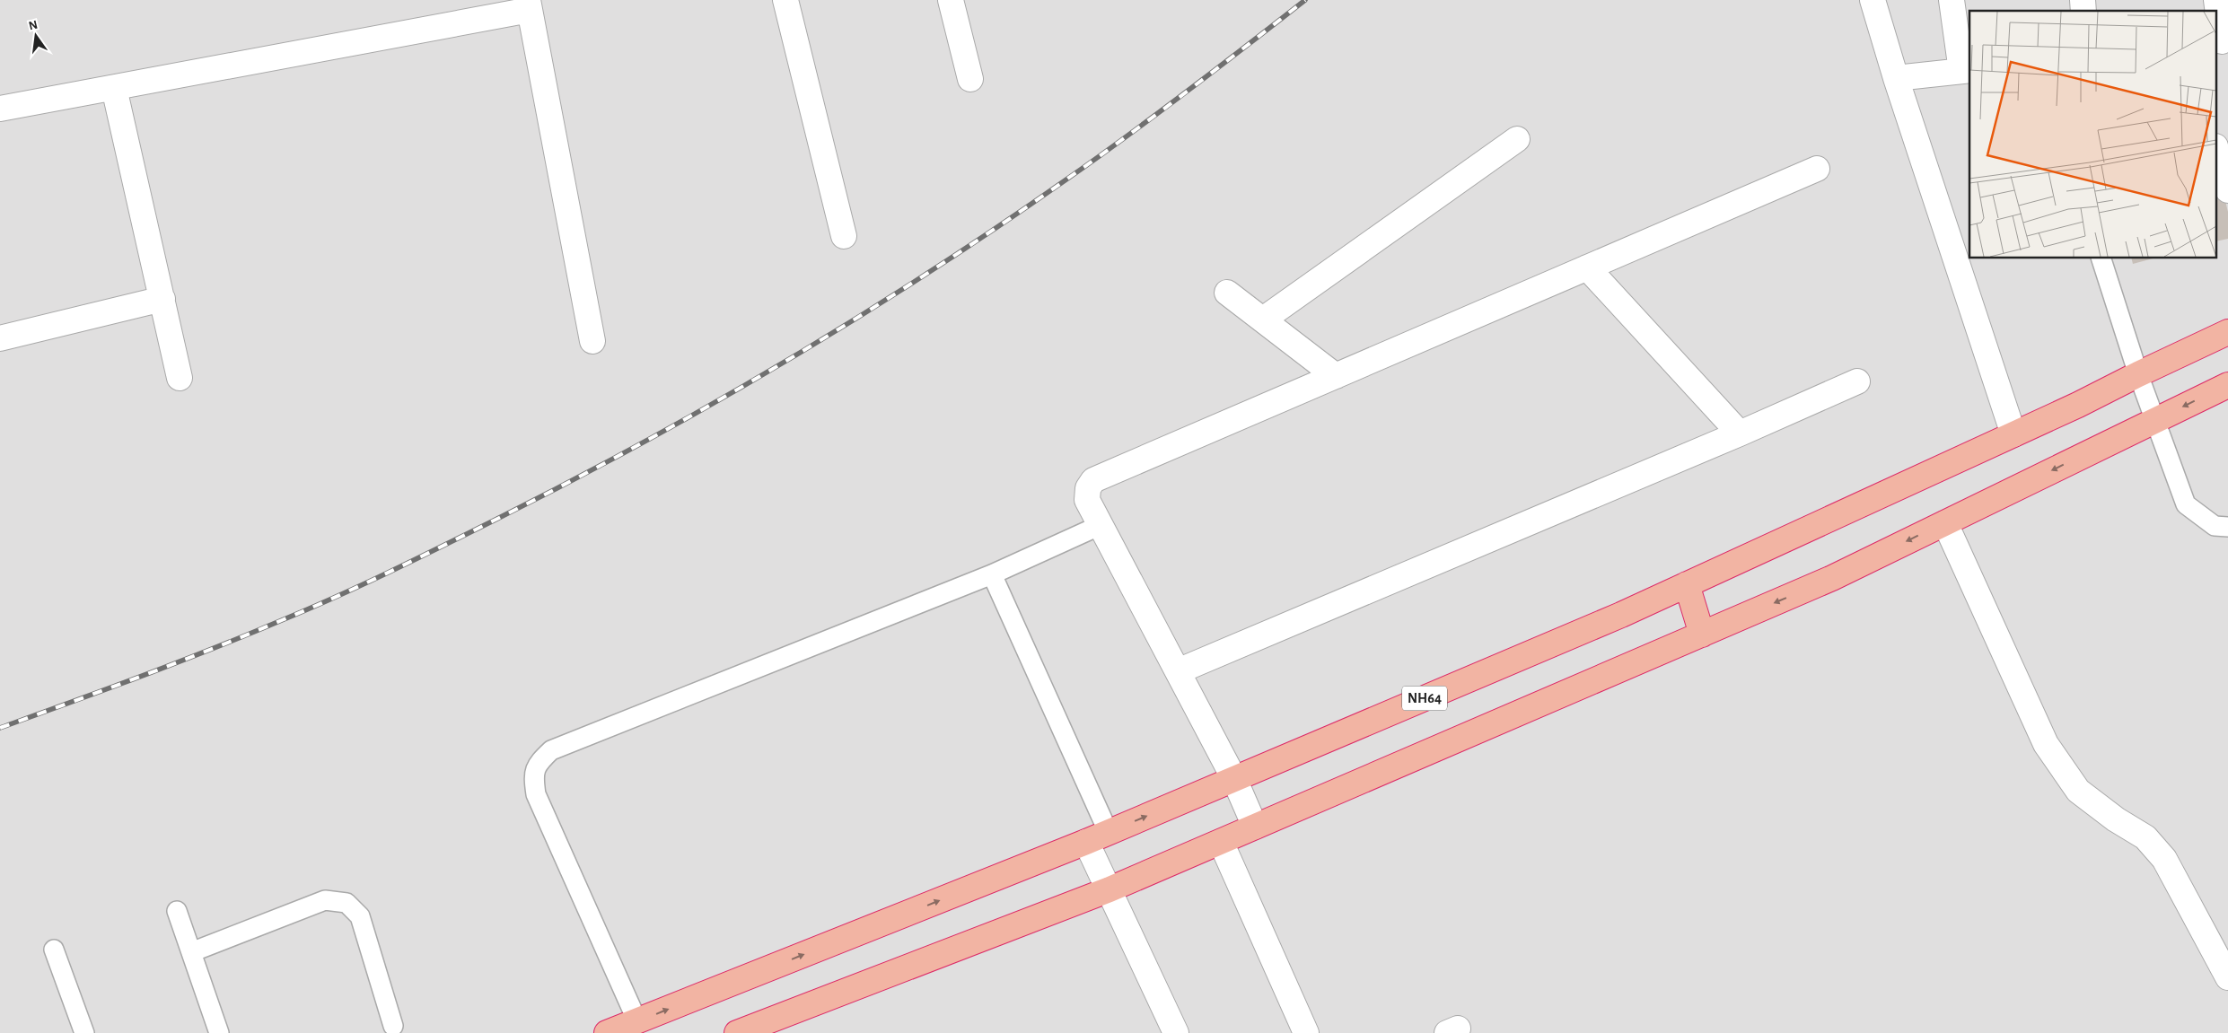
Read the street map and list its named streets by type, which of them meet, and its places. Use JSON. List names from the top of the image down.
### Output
{
  "streets": {
    "highway": ["NH64"]
  },
  "north": "top"
}
